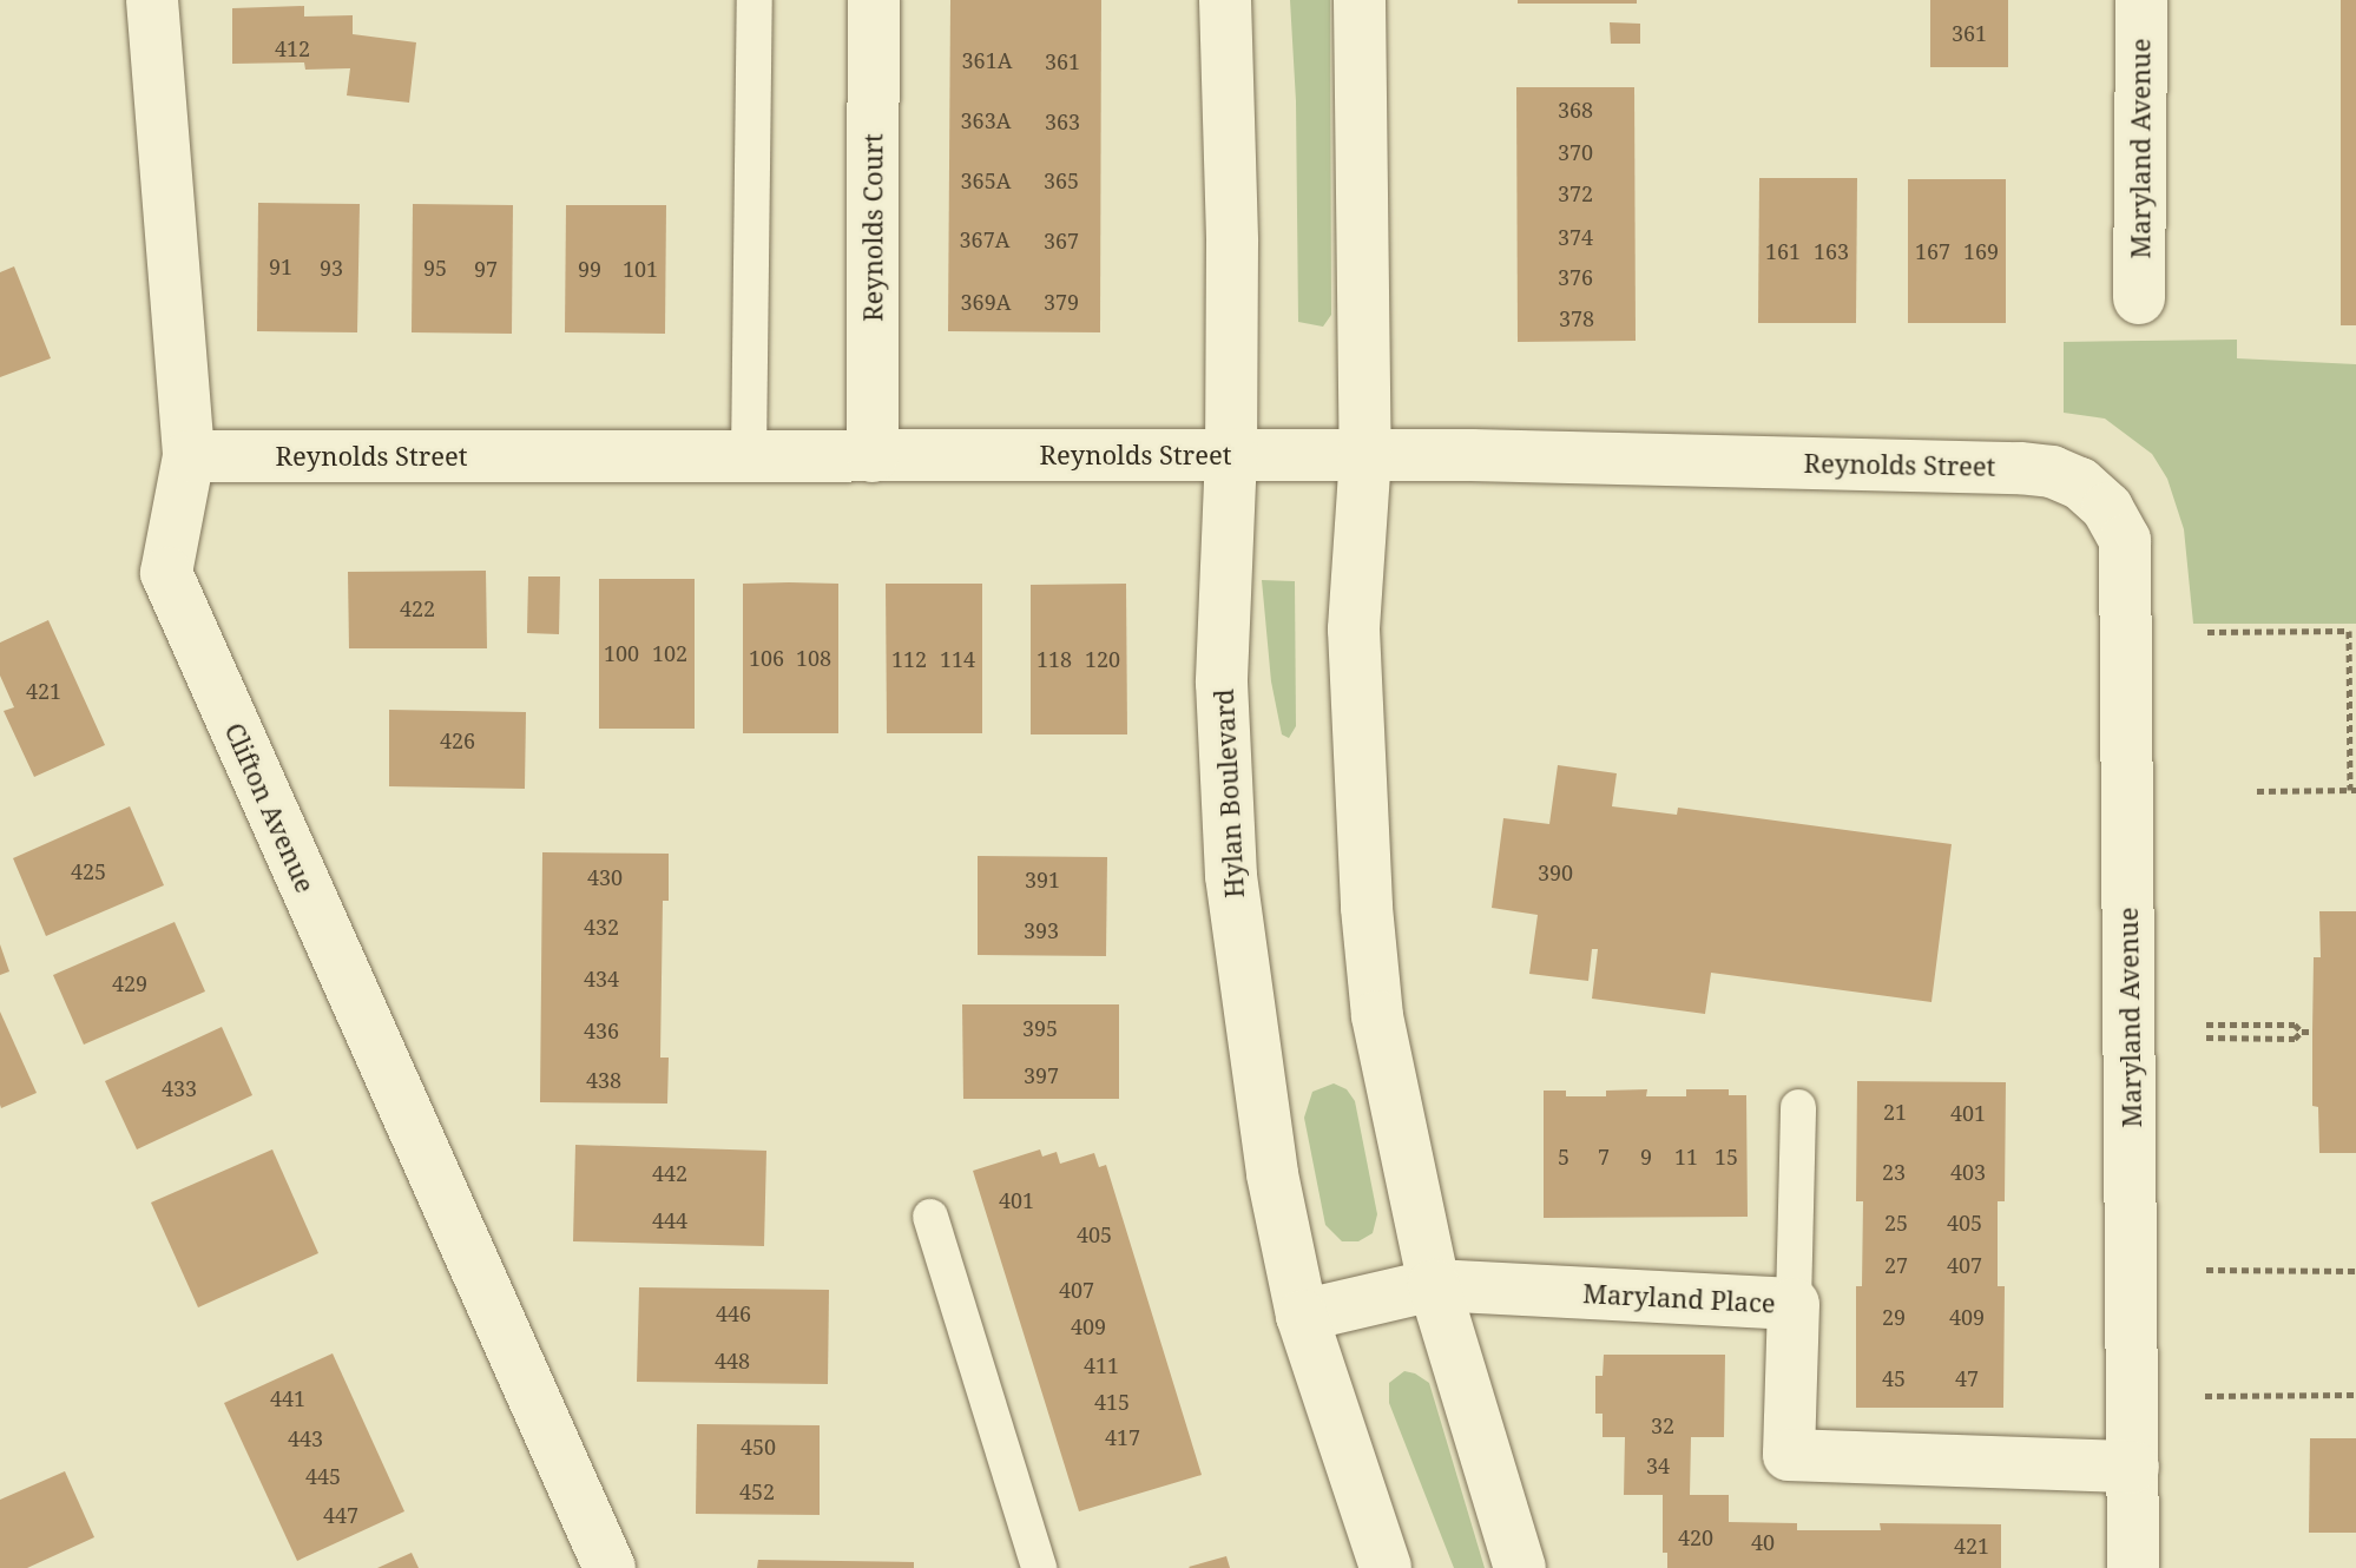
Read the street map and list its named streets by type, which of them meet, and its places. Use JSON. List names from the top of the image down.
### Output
{
  "streets": {
    "street": [
      "Maryland Avenue",
      "Reynolds Court",
      "Reynolds Street",
      "Hylan Boulevard",
      "Clifton Avenue",
      "Maryland Place"
    ]
  },
  "crossings": [
    ["Maryland Avenue", "Reynolds Street"],
    ["Maryland Avenue", "Maryland Place"],
    ["Reynolds Court", "Reynolds Street"],
    ["Reynolds Street", "Hylan Boulevard"],
    ["Reynolds Street", "Clifton Avenue"],
    ["Hylan Boulevard", "Maryland Place"]
  ],
  "house_numbers": [
    "361",
    "412",
    "361A",
    "361",
    "368",
    "363A",
    "363",
    "370",
    "365A",
    "365",
    "372",
    "374",
    "367A",
    "367",
    "161",
    "163",
    "167",
    "169",
    "91",
    "93",
    "95",
    "97",
    "99",
    "101",
    "376",
    "369A",
    "379",
    "378",
    "422",
    "100",
    "102",
    "106",
    "108",
    "112",
    "114",
    "118",
    "120",
    "421",
    "426",
    "425",
    "390",
    "430",
    "391",
    "432",
    "393",
    "434",
    "429",
    "395",
    "436",
    "397",
    "438",
    "433",
    "21",
    "401",
    "5",
    "7",
    "9",
    "11",
    "15",
    "23",
    "403",
    "442",
    "401",
    "444",
    "25",
    "405",
    "405",
    "27",
    "407",
    "407",
    "446",
    "29",
    "409",
    "409",
    "448",
    "411",
    "45",
    "47",
    "441",
    "415",
    "32",
    "417",
    "443",
    "450",
    "34",
    "445",
    "452",
    "447",
    "420",
    "40",
    "421"
  ]
}
